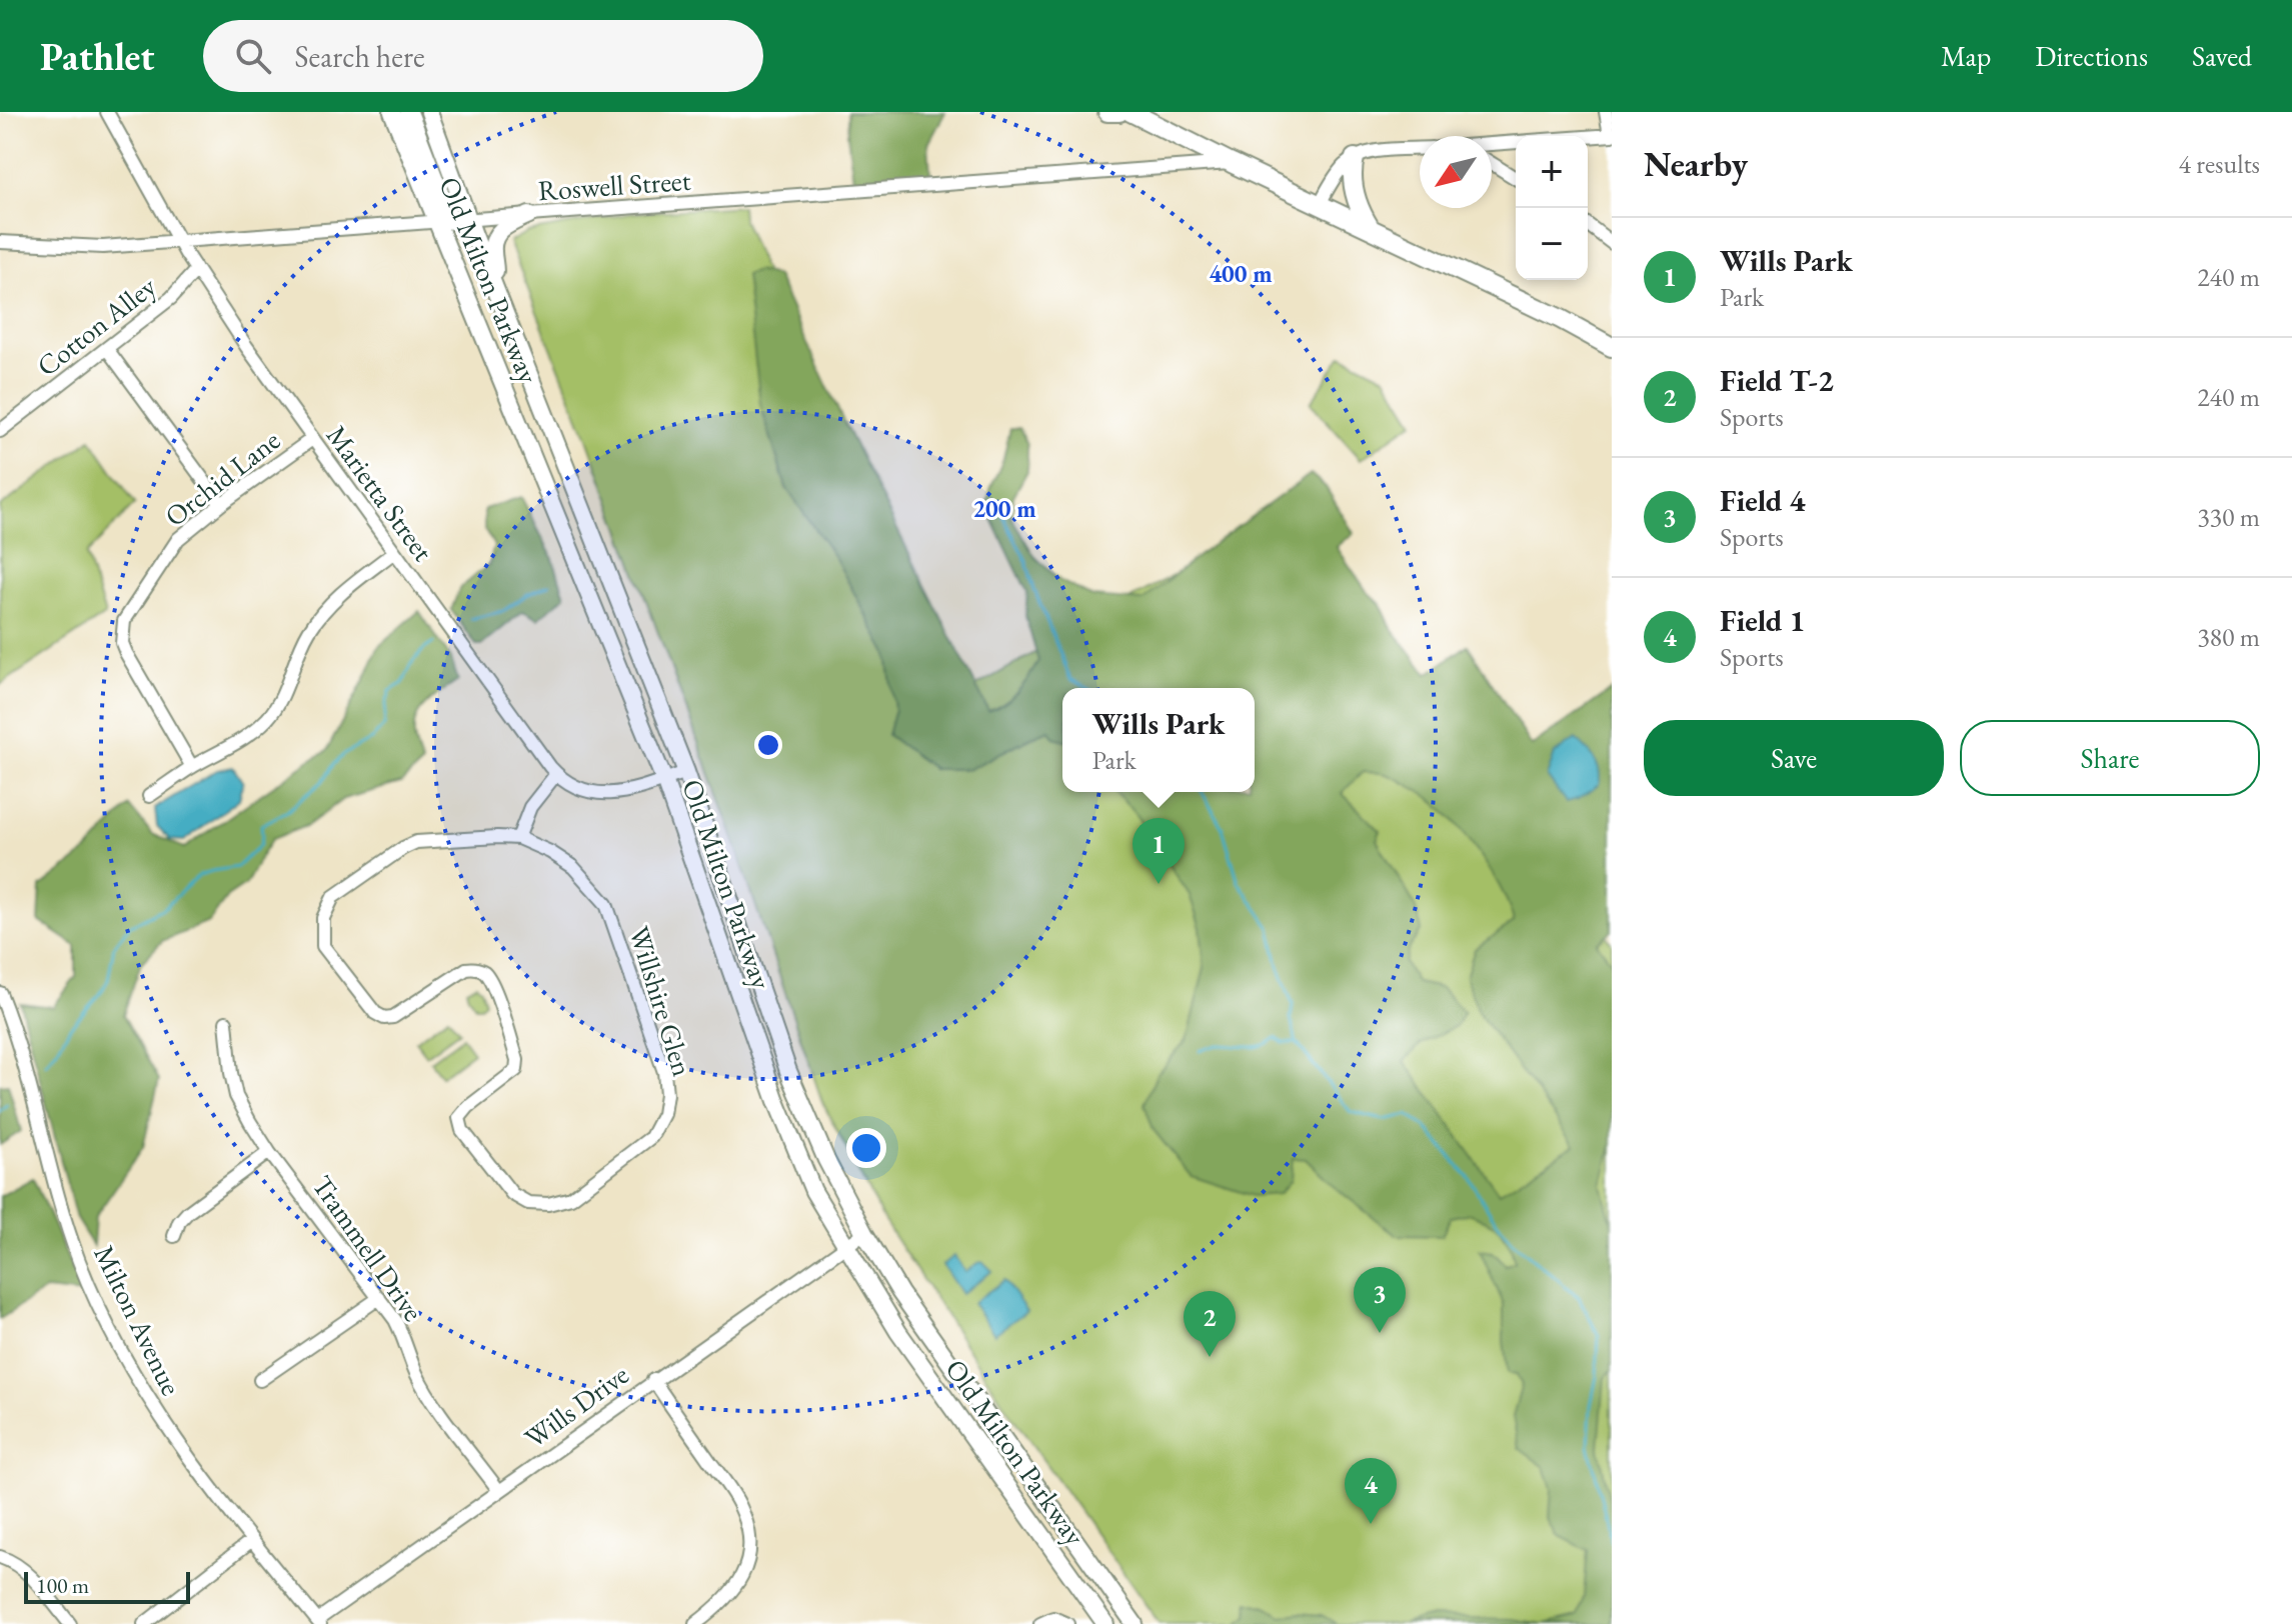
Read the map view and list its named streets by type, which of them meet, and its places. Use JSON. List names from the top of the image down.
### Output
{
  "streets": {
    "main road": ["Old Milton Parkway"],
    "street": [
      "Roswell Street",
      "Cotton Alley",
      "Orchid Lane",
      "Marietta Street",
      "Willshire Glen",
      "Trammell Drive",
      "Milton Avenue",
      "Wills Drive"
    ]
  },
  "crossings": [
    ["Roswell Street", "Old Milton Parkway"],
    ["Roswell Street", "Marietta Street"],
    ["Old Milton Parkway", "Marietta Street"],
    ["Old Milton Parkway", "Wills Drive"],
    ["Cotton Alley", "Marietta Street"],
    ["Orchid Lane", "Marietta Street"],
    ["Trammell Drive", "Wills Drive"],
    ["Milton Avenue", "Wills Drive"]
  ],
  "scale_bar": "100 m",
  "north": "bottom left",
  "page": {
    "header": "Pathlet",
    "search": "Search here",
    "nav": ["Map", "Directions", "Saved"],
    "heading": ["Nearby", "4 results"],
    "map_buttons": ["+", "−"],
    "list": [
      {
        "mark": "1",
        "name": "Wills Park",
        "note": "Park",
        "value": "240 m"
      },
      {
        "mark": "2",
        "name": "Field T-2",
        "note": "Sports",
        "value": "240 m"
      },
      {
        "mark": "3",
        "name": "Field 4",
        "note": "Sports",
        "value": "330 m"
      },
      {
        "mark": "4",
        "name": "Field 1",
        "note": "Sports",
        "value": "380 m"
      }
    ],
    "popup": ["Wills Park", "Park"],
    "buttons": ["Save", "Share"],
    "pins": [
      "1",
      "3",
      "2",
      "4"
    ],
    "scale": "100 m"
  },
  "rings": ["400 m", "200 m"]
}
